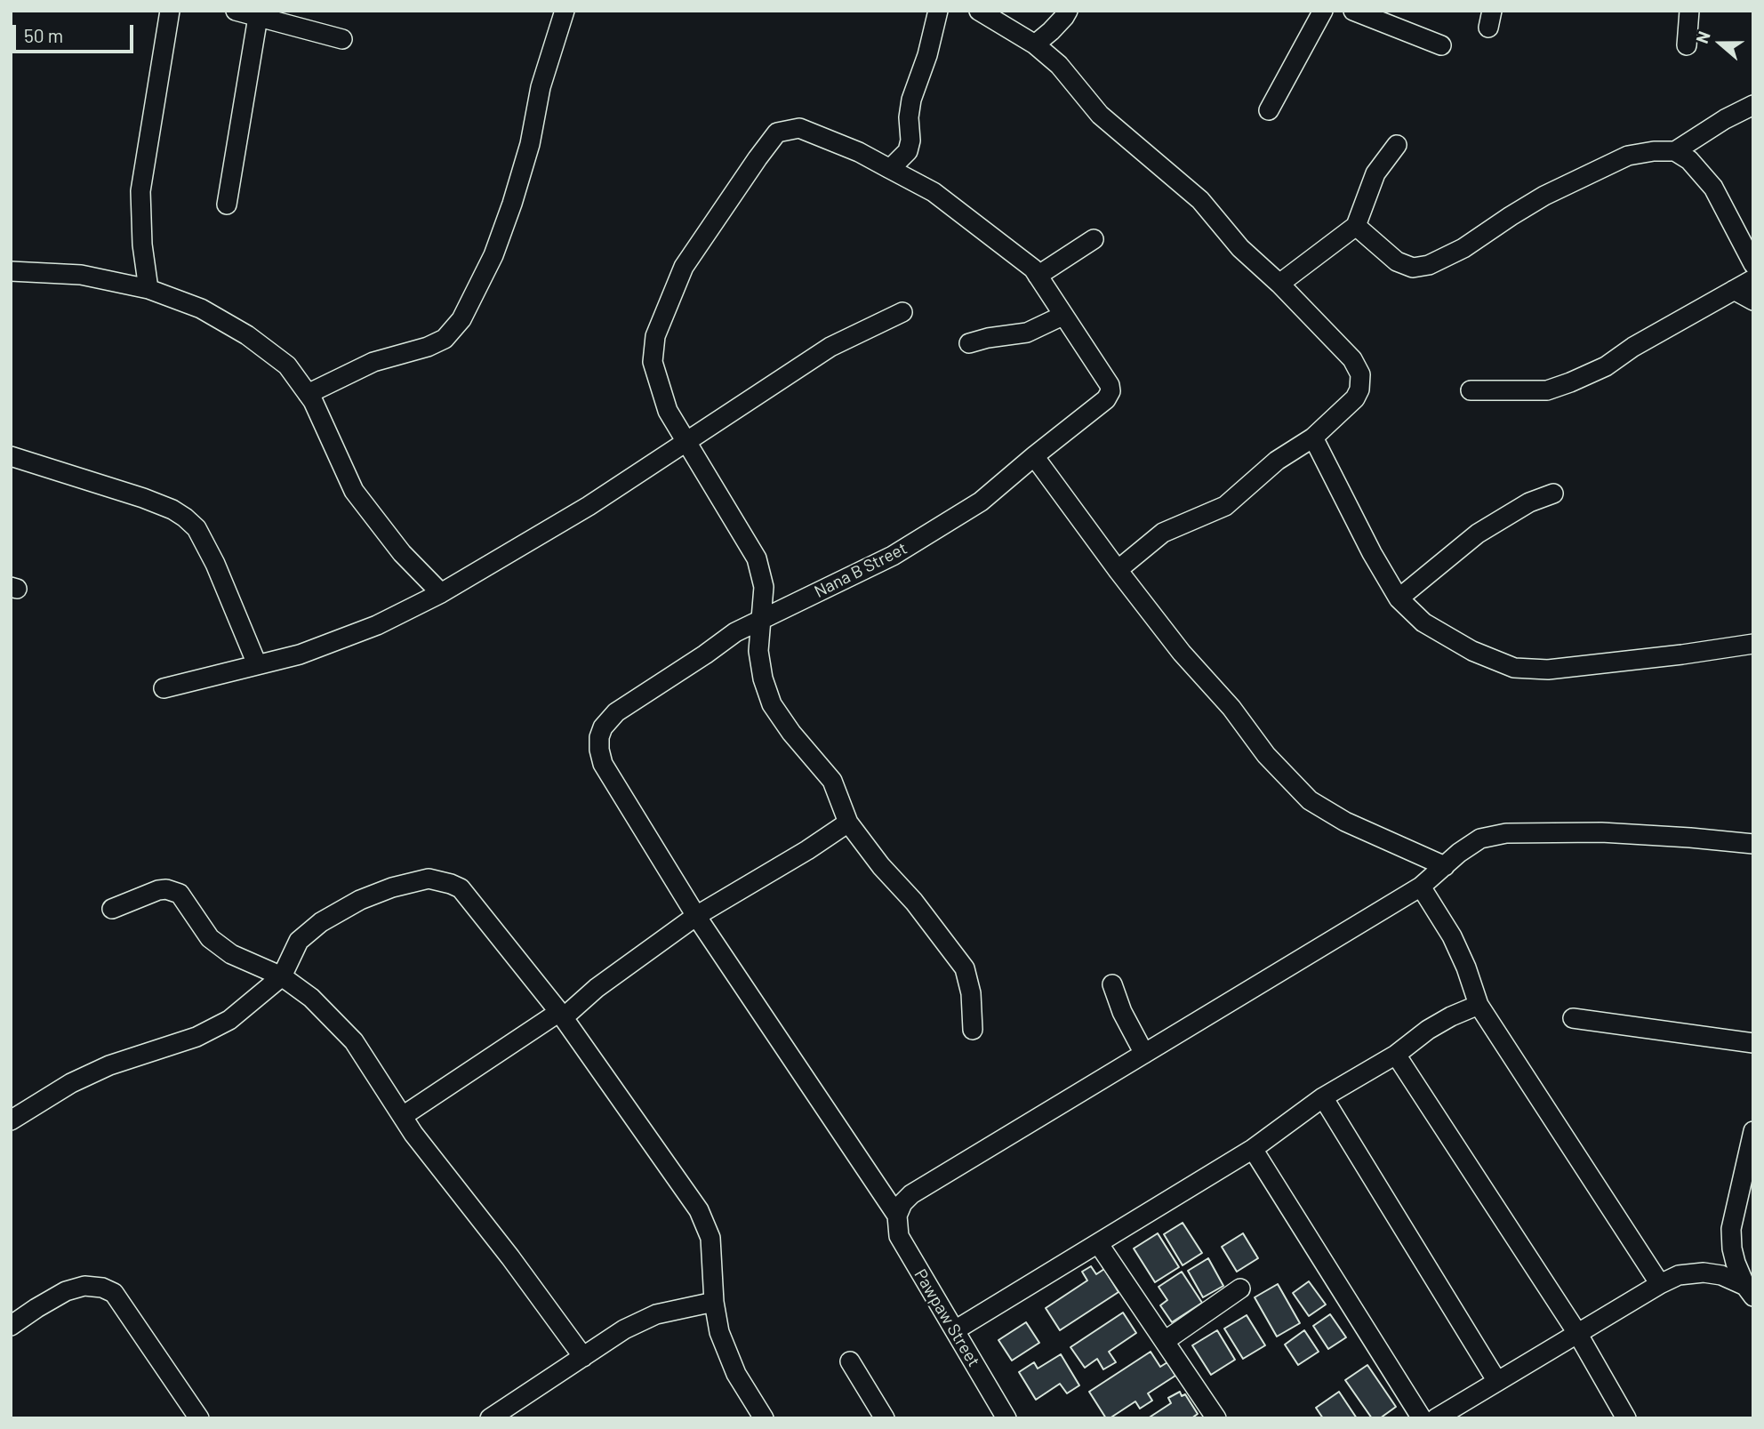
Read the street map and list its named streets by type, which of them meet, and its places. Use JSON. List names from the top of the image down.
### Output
{
  "streets": {
    "street": ["Nana B Street", "Pawpaw Street"]
  },
  "scale_bar": "50 m",
  "north": "left"
}
